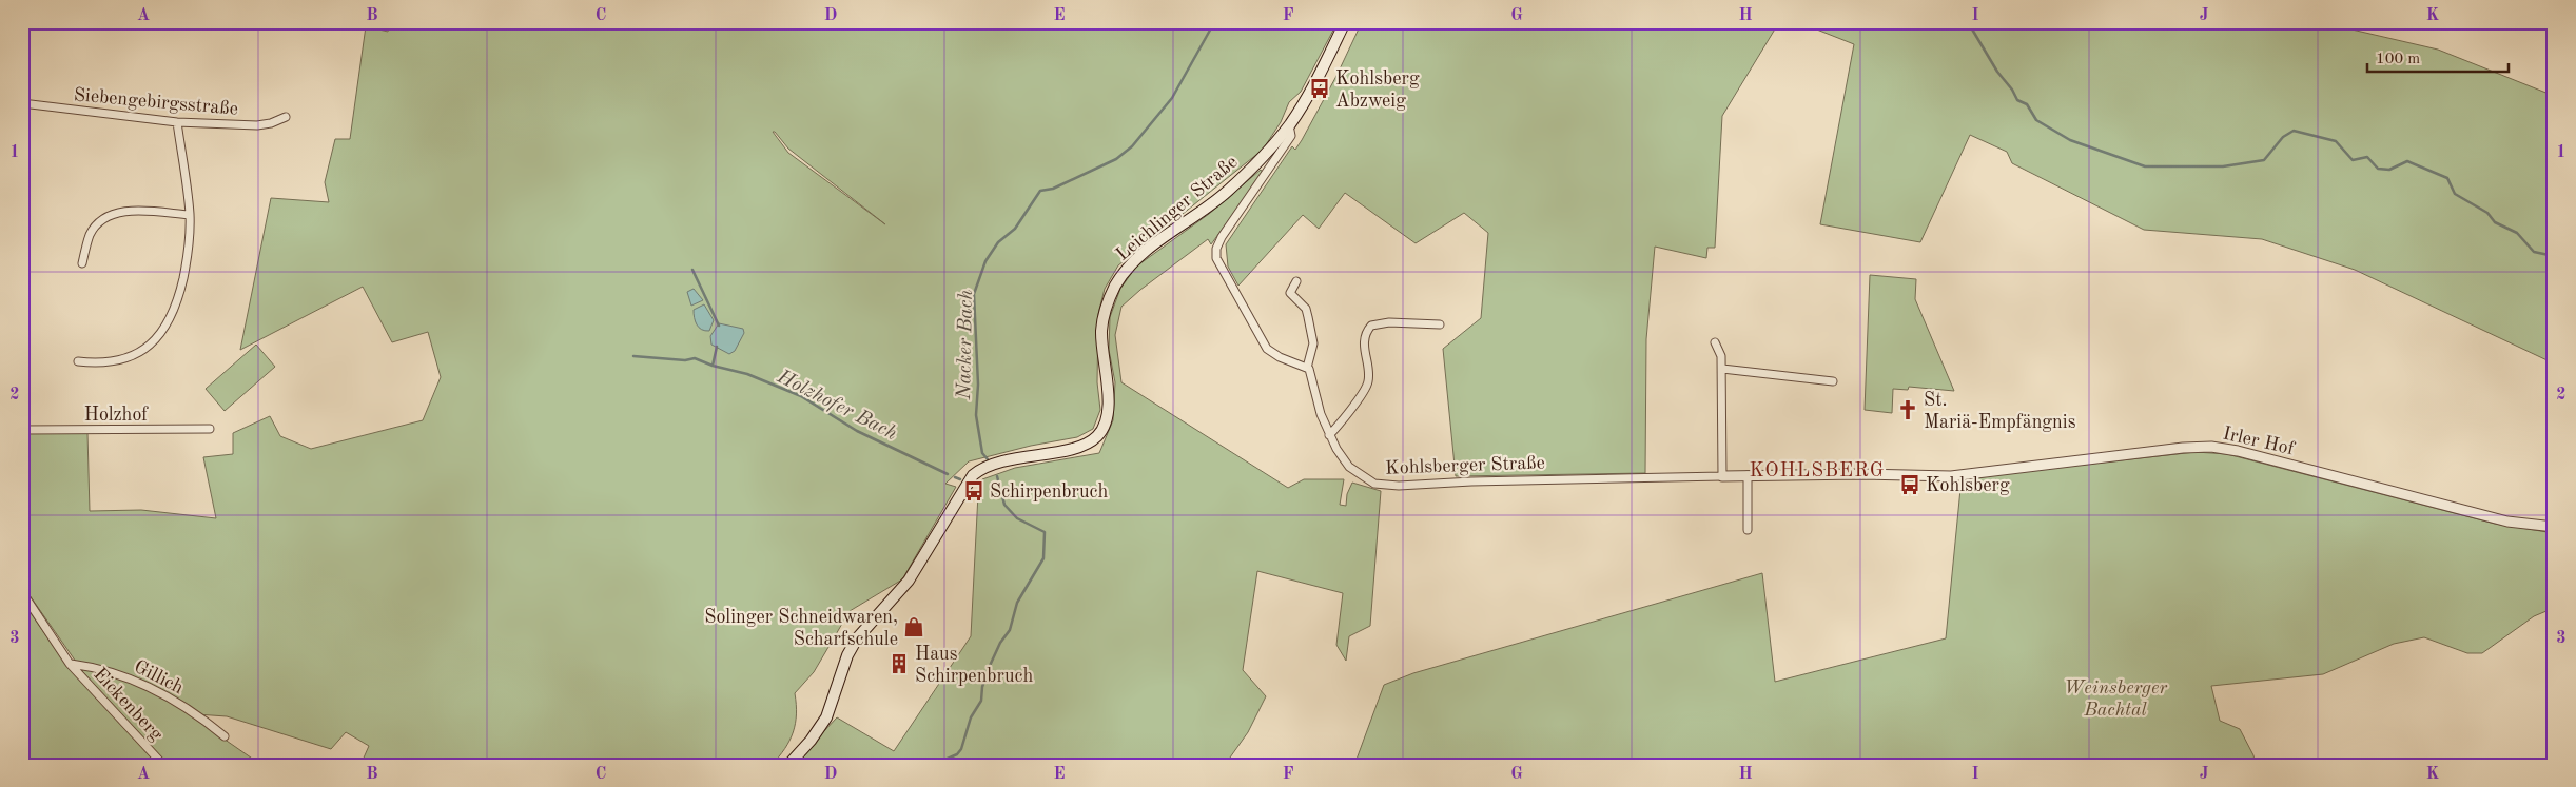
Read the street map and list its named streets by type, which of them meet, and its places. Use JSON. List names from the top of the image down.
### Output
{
  "streets": {
    "main road": ["Leichlinger Straße"],
    "street": [
      "Siebengebirgsstraße",
      "Holzhof",
      "Irler Hof",
      "Kohlsberger Straße",
      "Gillich",
      "Eickenberg"
    ]
  },
  "crossings": [
    ["Irler Hof", "Kohlsberger Straße"],
    ["Gillich", "Eickenberg"]
  ],
  "districts": ["KOHLSBERG"],
  "water": ["Nacker Bach", "Holzhofer Bach"],
  "parks": ["Weinsberger Bachtal"],
  "places": {
    "bus stop": ["Kohlsberg Abzweig", "Kohlsberg", "Schirpenbruch"],
    "church": ["St. Mariä-Empfängnis"],
    "shop": ["Solinger Schneidwaren, Scharfschule"],
    "building": ["Haus Schirpenbruch"]
  },
  "scale_bar": "100 m",
  "grid": {
    "columns": [
      "A",
      "B",
      "C",
      "D",
      "E",
      "F",
      "G",
      "H",
      "I",
      "J",
      "K"
    ],
    "rows": ["1", "2", "3"]
  }
}
